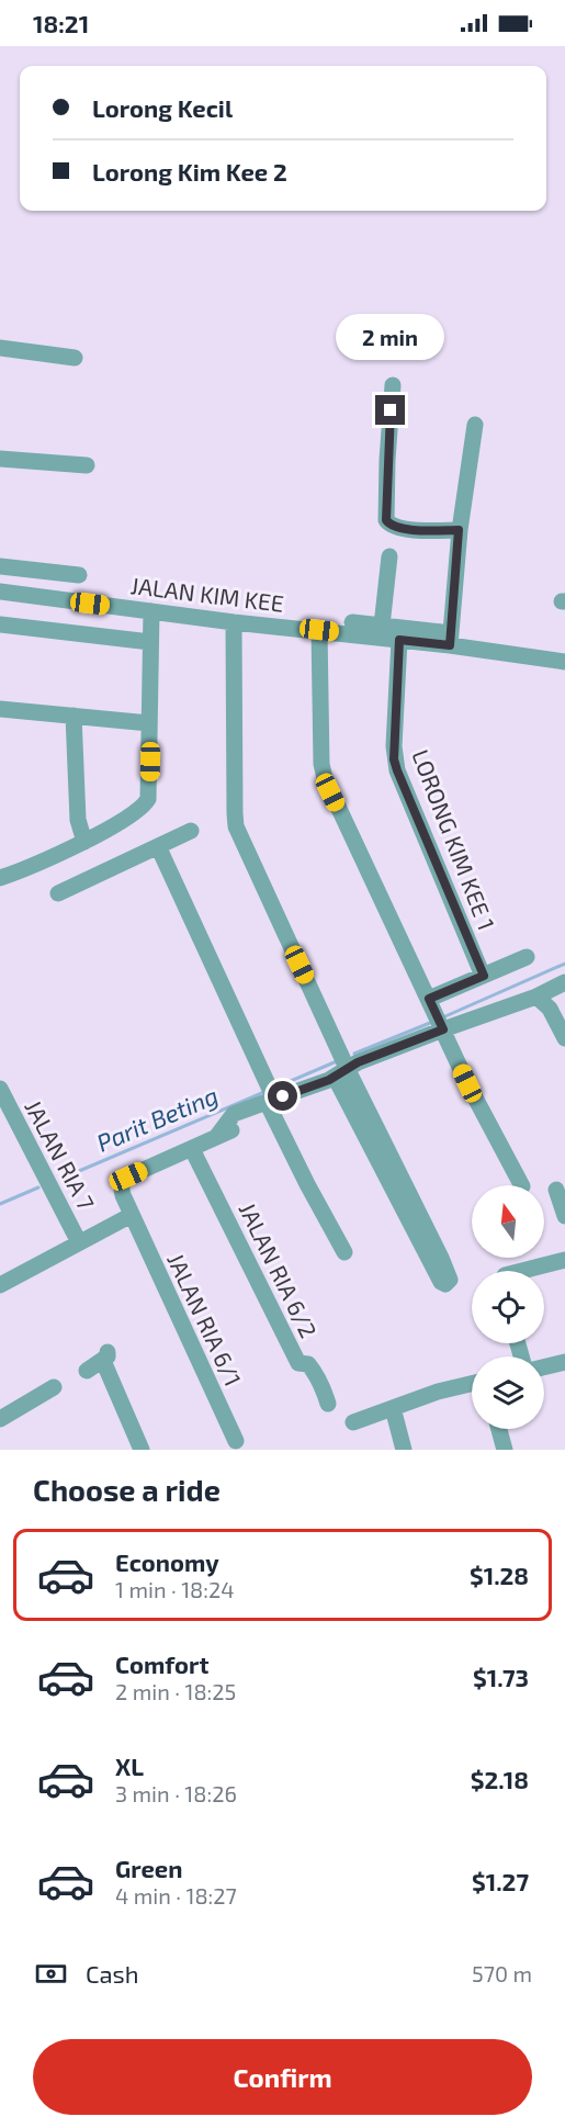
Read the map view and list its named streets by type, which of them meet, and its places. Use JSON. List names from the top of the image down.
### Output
{
  "streets": {
    "street": [
      "JALAN KIM KEE",
      "LORONG KIM KEE 1",
      "JALAN RIA 7",
      "JALAN RIA 6/2",
      "JALAN RIA 6/1"
    ]
  },
  "crossings": [
    ["JALAN KIM KEE", "LORONG KIM KEE 1"],
    ["JALAN RIA 6/2", "JALAN RIA 6/1"]
  ],
  "water": ["Parit Beting"],
  "north": "top",
  "page": {
    "status": "18:21",
    "banner": ["Lorong Kecil", "Lorong Kim Kee 2"],
    "bubble": "2 min",
    "heading": "Choose a ride",
    "list": [
      {
        "name": "Economy",
        "note": "1 min · 18:24",
        "value": "$1.28"
      },
      {
        "name": "Comfort",
        "note": "2 min · 18:25",
        "value": "$1.73"
      },
      {
        "name": "XL",
        "note": "3 min · 18:26",
        "value": "$2.18"
      },
      {
        "name": "Green",
        "note": "4 min · 18:27",
        "value": "$1.27"
      }
    ],
    "pay": ["Cash", "570 m"],
    "buttons": "Confirm"
  }
}
